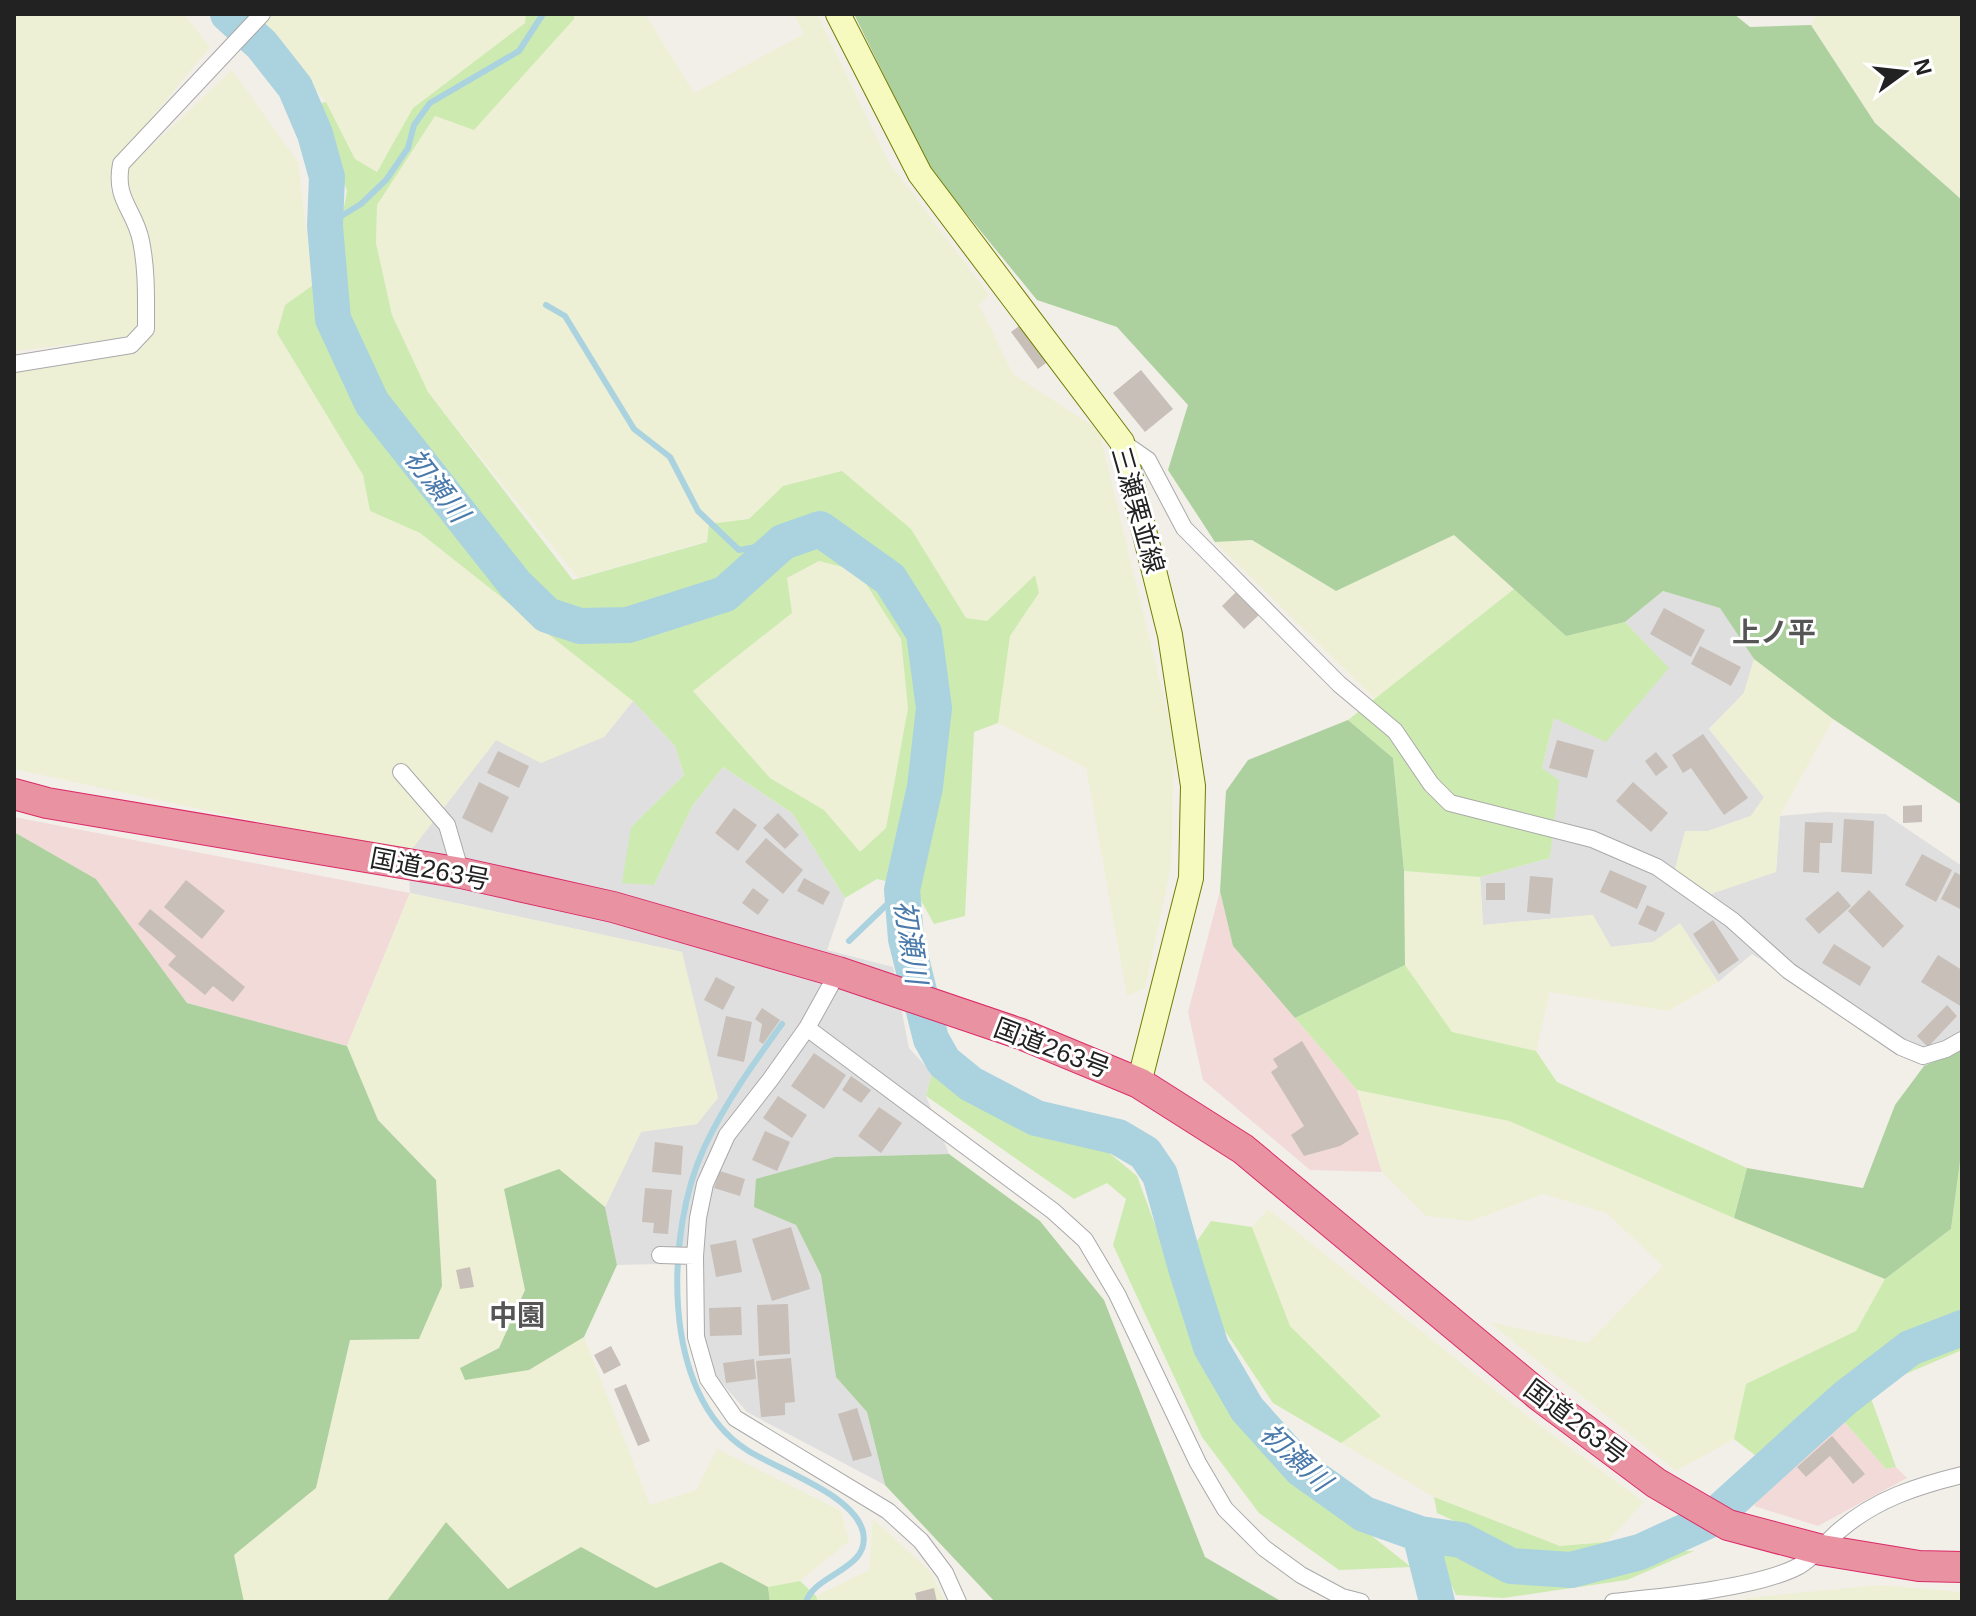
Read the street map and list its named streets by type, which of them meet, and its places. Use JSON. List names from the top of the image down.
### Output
{
  "streets": {
    "highway": ["国道263号"],
    "main road": ["三瀬栗並線"]
  },
  "crossings": [
    ["三瀬栗並線", "国道263号"]
  ],
  "districts": ["上ノ平", "中園"],
  "water": ["初瀬川"],
  "north": "right"
}
